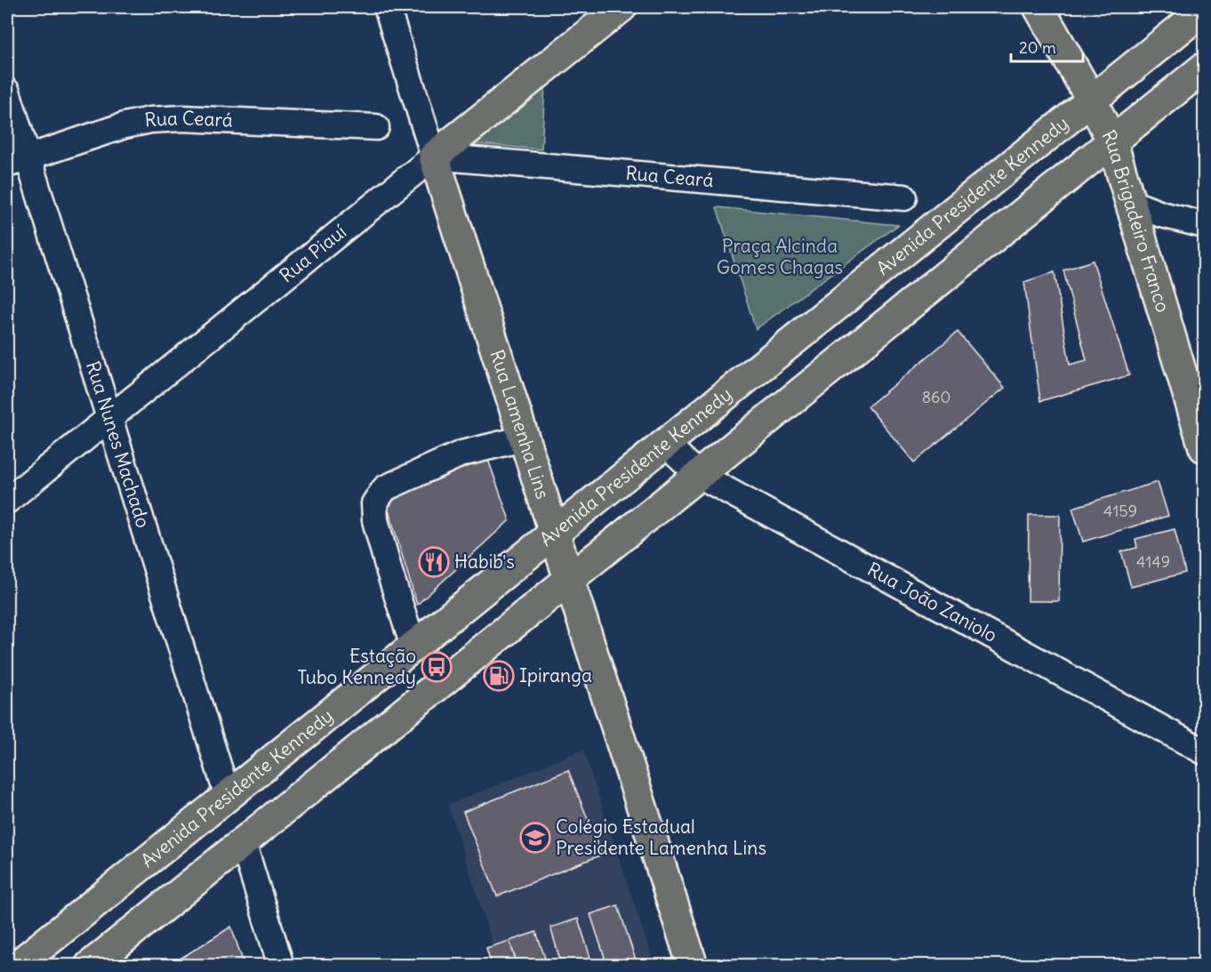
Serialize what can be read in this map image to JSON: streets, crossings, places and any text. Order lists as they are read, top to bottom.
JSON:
{
  "streets": {
    "main road": [
      "Avenida Presidente Kennedy",
      "Rua Brigadeiro Franco",
      "Rua Piauí",
      "Rua Lamenha Lins"
    ],
    "street": ["Rua Ceará", "Rua Nunes Machado", "Rua João Zaniolo"]
  },
  "crossings": [
    ["Rua Ceará", "Rua Piauí"],
    ["Rua Ceará", "Rua Lamenha Lins"],
    ["Rua Ceará", "Rua Nunes Machado"],
    ["Avenida Presidente Kennedy", "Rua Brigadeiro Franco"],
    ["Avenida Presidente Kennedy", "Rua Lamenha Lins"],
    ["Avenida Presidente Kennedy", "Rua Nunes Machado"],
    ["Avenida Presidente Kennedy", "Rua João Zaniolo"],
    ["Rua Piauí", "Rua Lamenha Lins"],
    ["Rua Piauí", "Rua Nunes Machado"]
  ],
  "parks": ["Praça Alcinda Gomes Chagas"],
  "places": {
    "restaurant": ["Habib's"],
    "bus stop": ["Estação Tubo Kennedy"],
    "fuel station": ["Ipiranga"],
    "school or university": ["Colégio Estadual Presidente Lamenha Lins"]
  },
  "house_numbers": ["860", "4159", "4149"],
  "scale_bar": "20 m"
}
